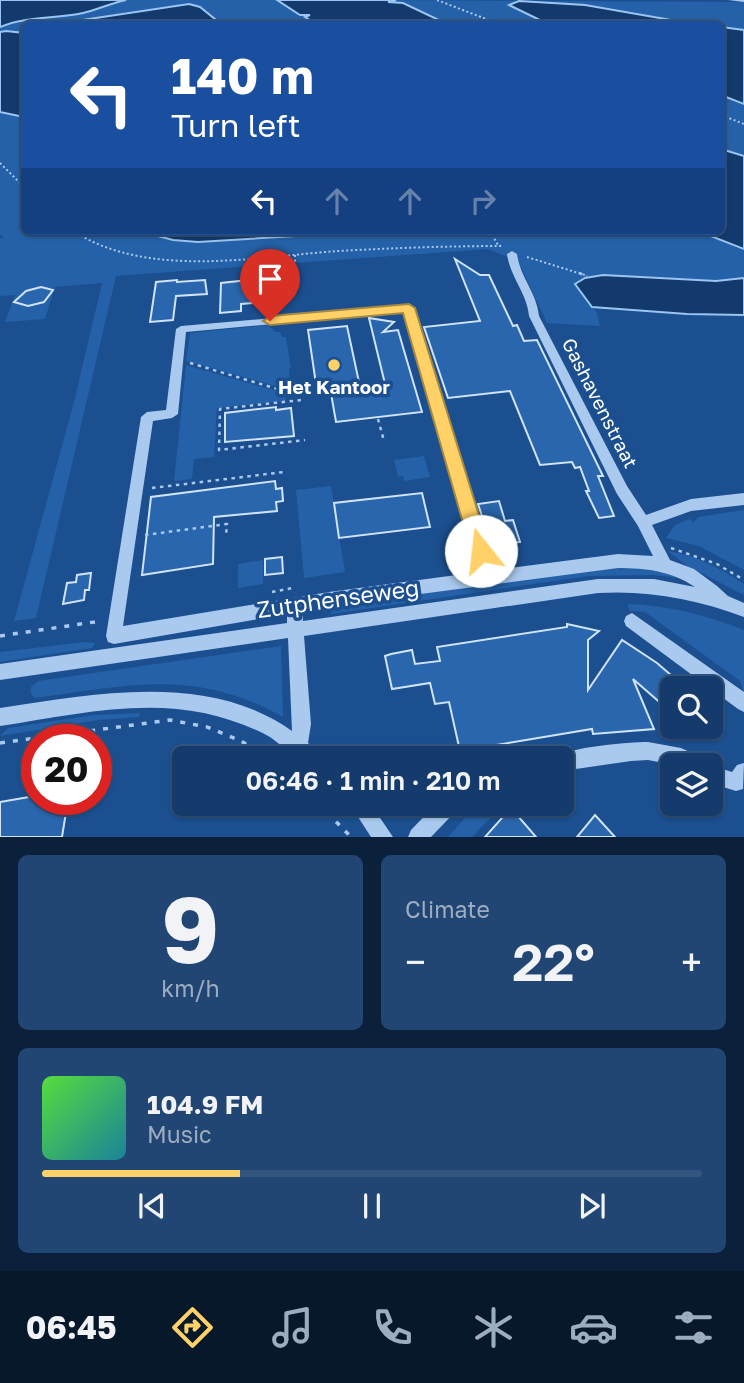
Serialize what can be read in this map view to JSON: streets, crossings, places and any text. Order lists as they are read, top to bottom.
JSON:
{
  "streets": {
    "street": ["Gashavenstraat", "Zutphenseweg"]
  },
  "crossings": [
    ["Gashavenstraat", "Zutphenseweg"]
  ],
  "places": ["Het Kantoor"],
  "page": {
    "turn": ["140 m", "Turn left"],
    "limit": "20",
    "trip": "06:46 · 1 min · 210 m",
    "tile": [
      ["9", "km/h"],
      "Climate"
    ],
    "heat": ["−", "22°", "+"],
    "song": ["104.9 FM", "Music"],
    "tabs": "06:45"
  }
}
